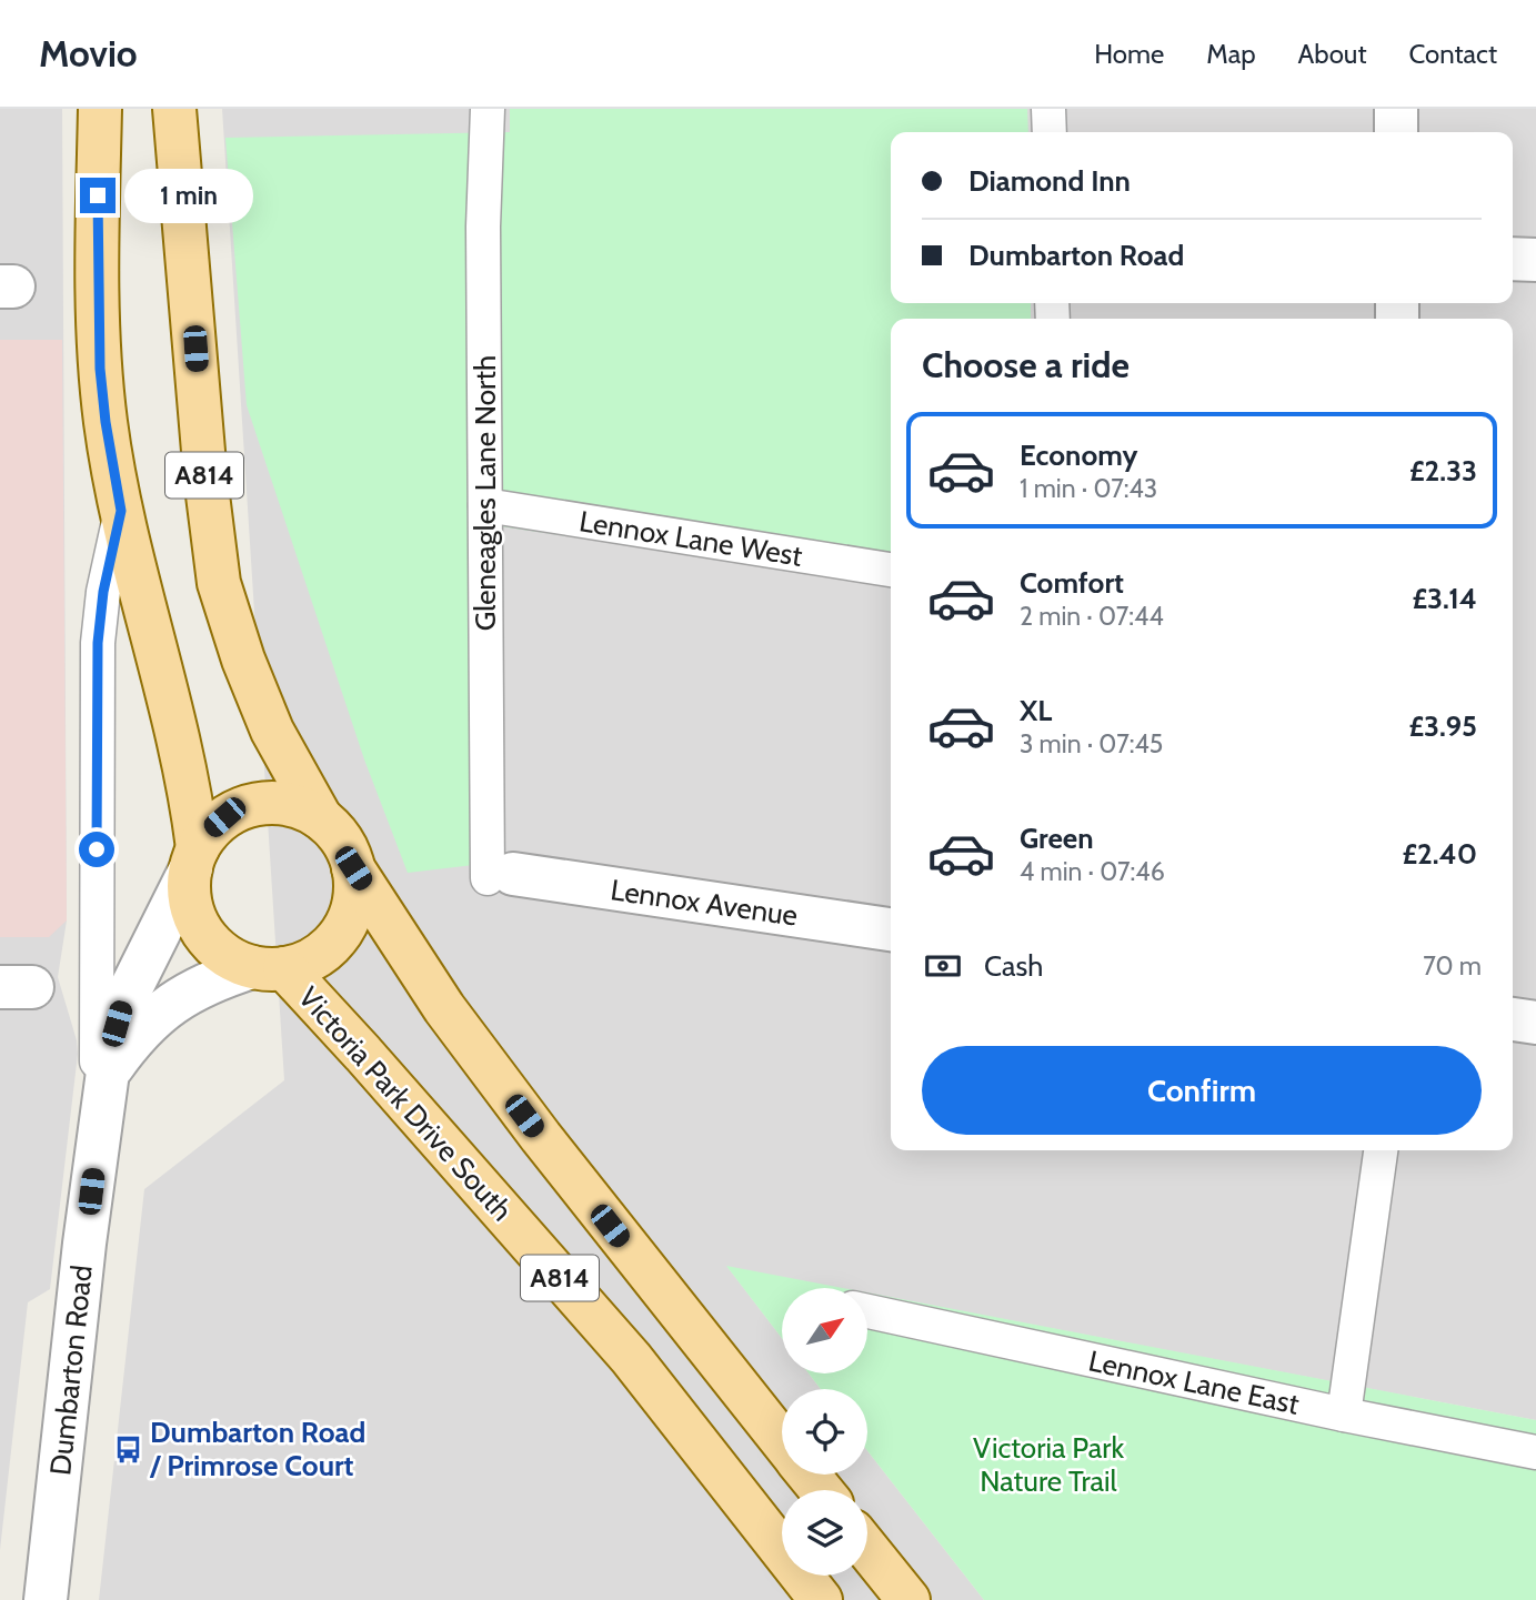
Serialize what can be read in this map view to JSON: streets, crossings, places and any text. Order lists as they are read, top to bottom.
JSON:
{
  "streets": {
    "main road": ["A814", "Victoria Park Drive South", "Dumbarton Road"],
    "street": ["Lennox Avenue"],
    "lane": ["Gleneagles Lane North", "Lennox Lane West", "Lennox Lane East"]
  },
  "crossings": [
    ["A814", "Victoria Park Drive South"],
    ["A814", "Dumbarton Road"],
    ["Gleneagles Lane North", "Lennox Lane West"],
    ["Gleneagles Lane North", "Lennox Avenue"],
    ["Victoria Park Drive South", "Dumbarton Road"]
  ],
  "parks": ["Victoria Park Nature Trail"],
  "places": {
    "bus stop": ["Dumbarton Road / Primrose Court"]
  },
  "north": "top right",
  "page": {
    "header": "Movio",
    "nav": [
      "Home",
      "Map",
      "About",
      "Contact"
    ],
    "banner": ["Diamond Inn", "Dumbarton Road"],
    "bubble": "1 min",
    "heading": "Choose a ride",
    "list": [
      {
        "name": "Economy",
        "note": "1 min · 07:43",
        "value": "£2.33"
      },
      {
        "name": "Comfort",
        "note": "2 min · 07:44",
        "value": "£3.14"
      },
      {
        "name": "XL",
        "note": "3 min · 07:45",
        "value": "£3.95"
      },
      {
        "name": "Green",
        "note": "4 min · 07:46",
        "value": "£2.40"
      }
    ],
    "pay": ["Cash", "70 m"],
    "buttons": "Confirm"
  }
}
